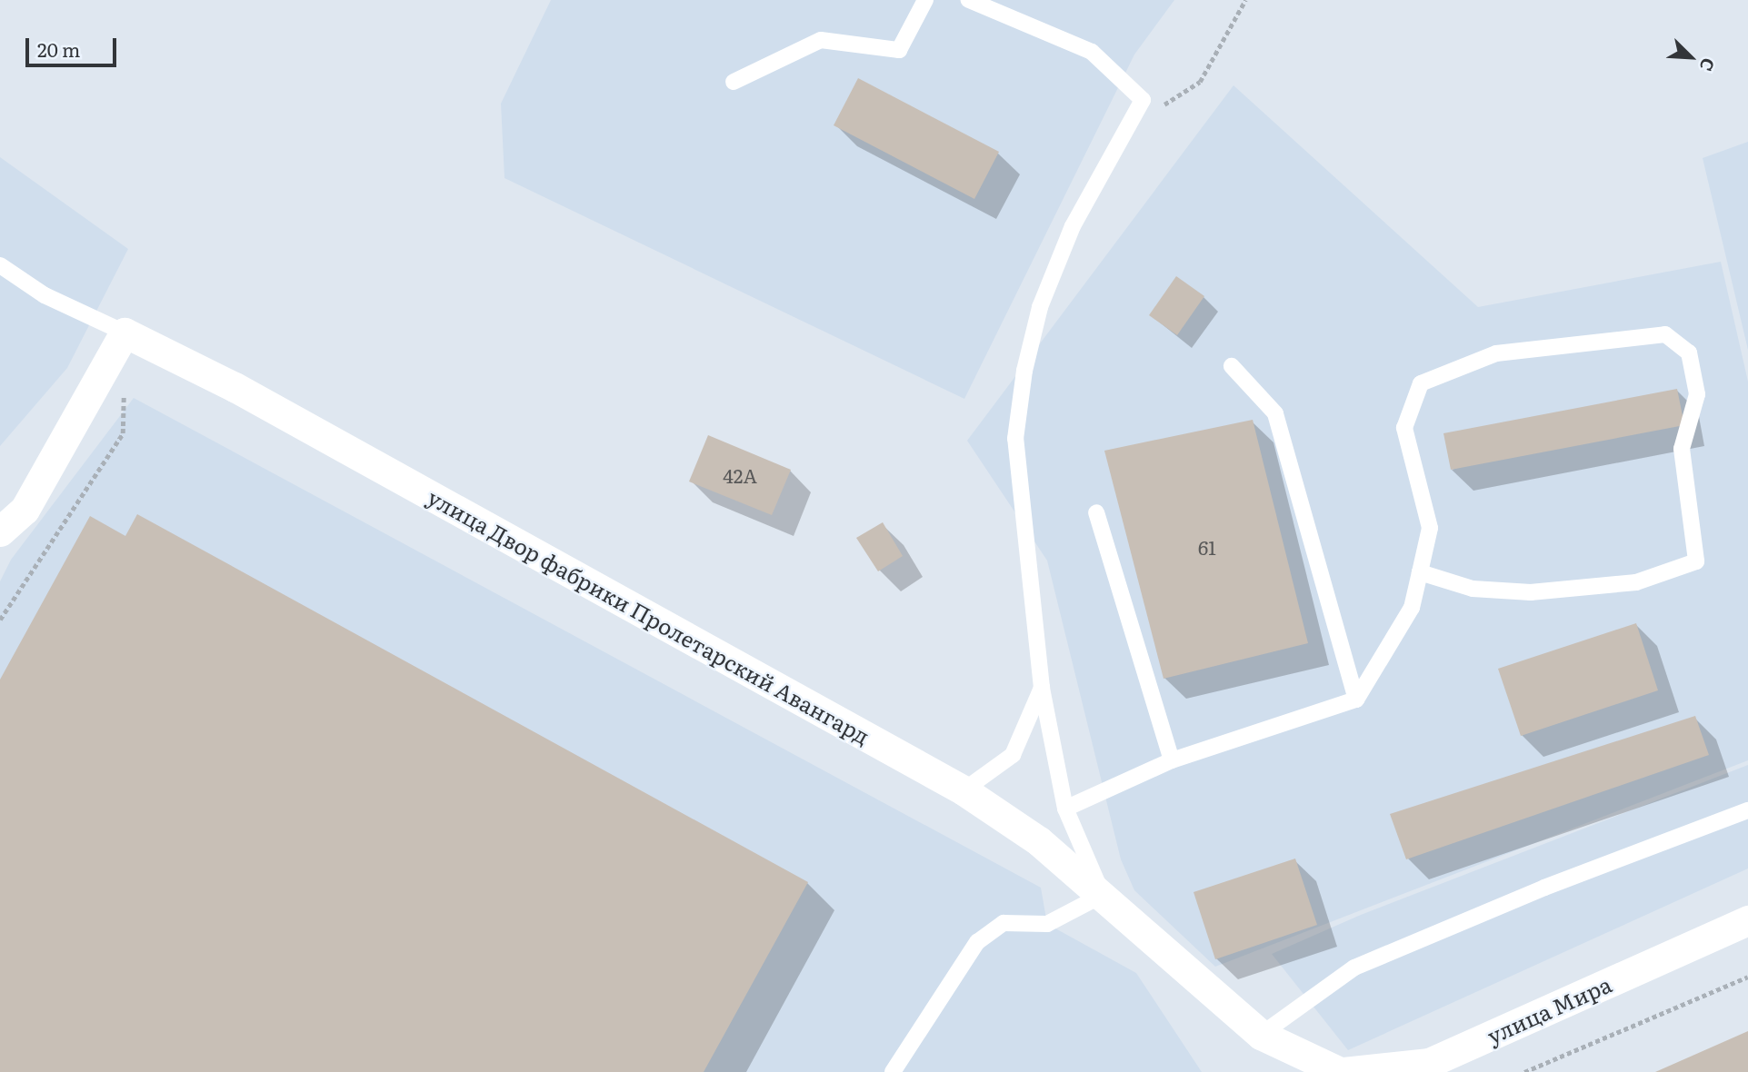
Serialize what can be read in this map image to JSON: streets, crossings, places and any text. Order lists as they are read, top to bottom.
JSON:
{
  "streets": {
    "street": ["улица Двор фабрики Пролетарский Авангард", "улица Мира"]
  },
  "crossings": [
    ["улица Двор фабрики Пролетарский Авангард", "улица Мира"]
  ],
  "house_numbers": ["42А", "61"],
  "scale_bar": "20 m",
  "north": "bottom right"
}
